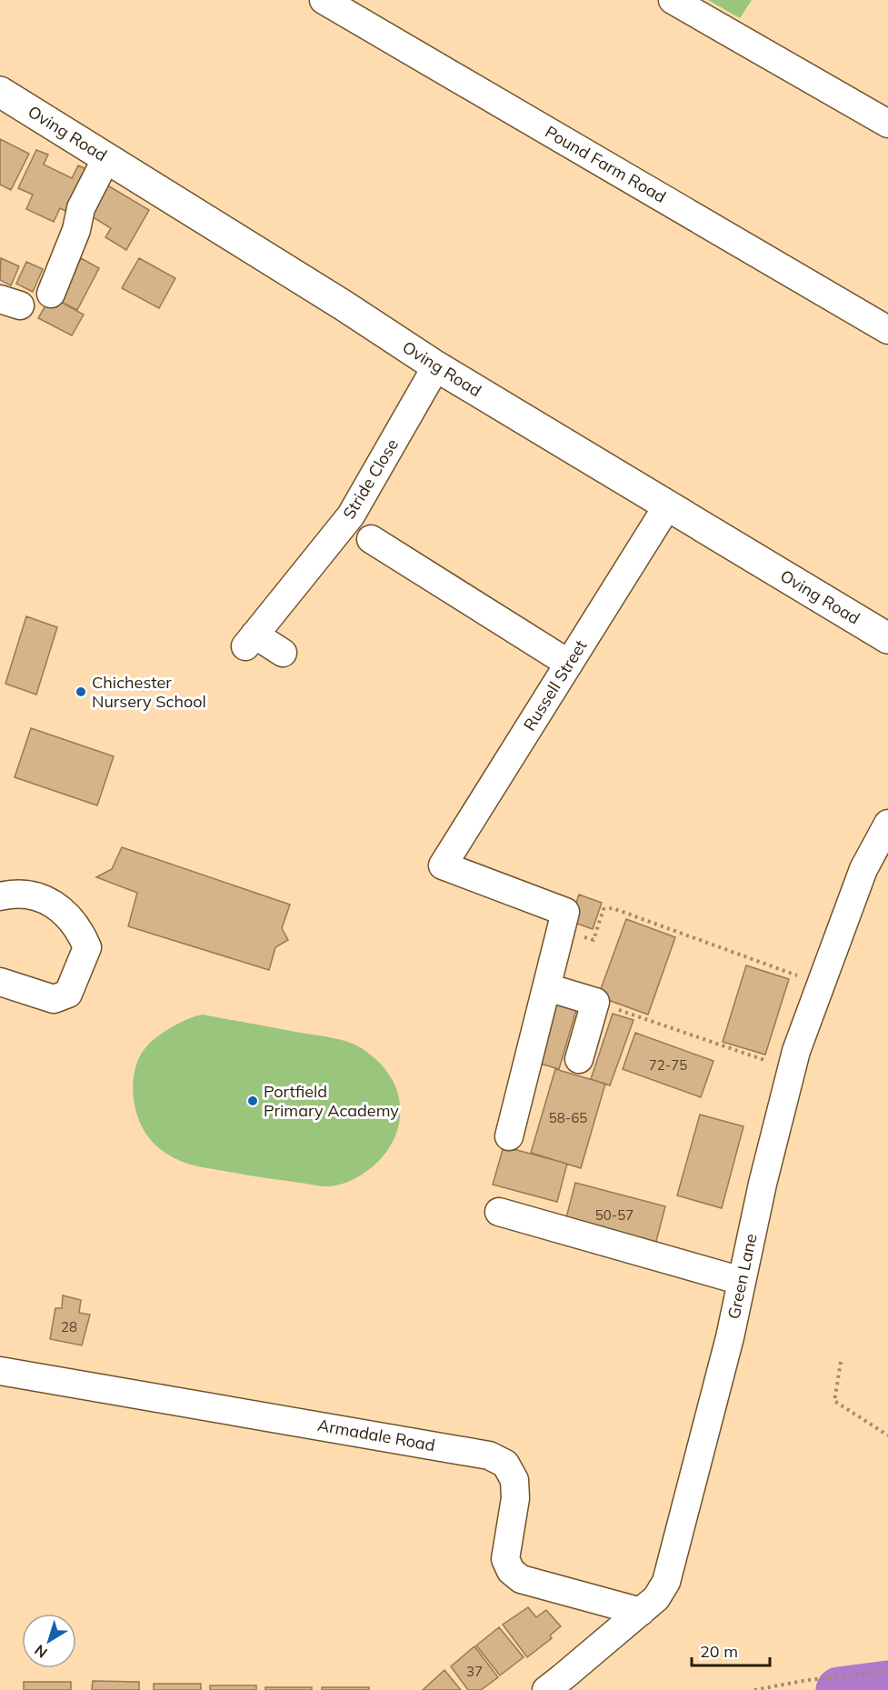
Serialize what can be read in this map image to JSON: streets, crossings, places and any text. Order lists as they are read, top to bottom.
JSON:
{
  "streets": {
    "main road": ["Oving Road"],
    "street": [
      "Pound Farm Road",
      "Stride Close",
      "Russell Street",
      "Green Lane",
      "Armadale Road"
    ]
  },
  "crossings": [
    ["Oving Road", "Stride Close"],
    ["Oving Road", "Russell Street"],
    ["Green Lane", "Armadale Road"]
  ],
  "places": ["Chichester Nursery School", "Portfield Primary Academy"],
  "house_numbers": [
    "72-75",
    "58-65",
    "50-57",
    "28",
    "37"
  ],
  "scale_bar": "20 m",
  "north": "bottom left"
}
